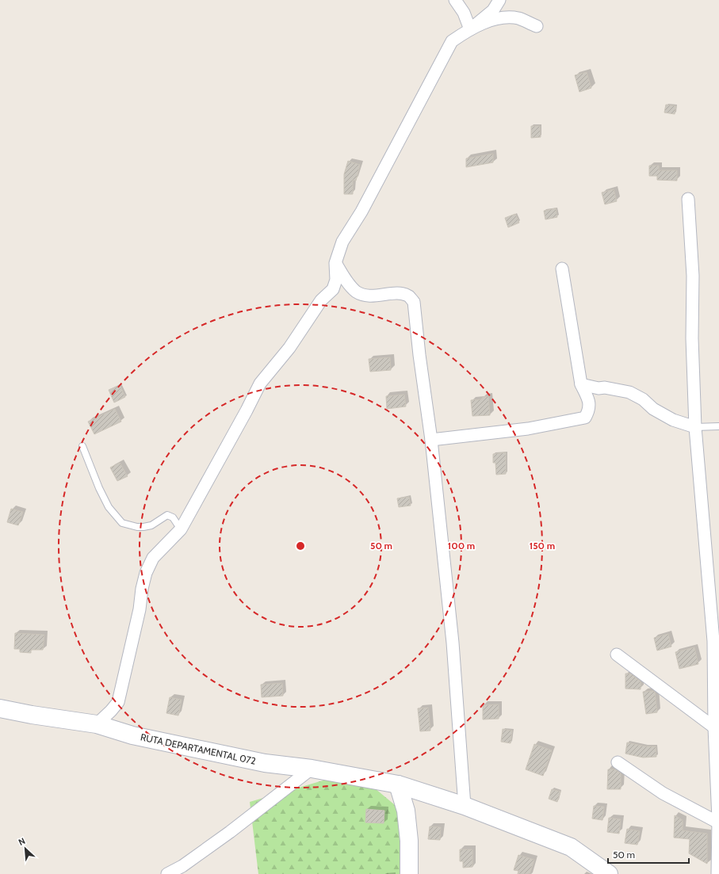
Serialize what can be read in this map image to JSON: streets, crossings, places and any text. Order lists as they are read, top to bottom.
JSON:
{
  "streets": {
    "main road": ["RUTA DEPARTAMENTAL 072"]
  },
  "scale_bar": "50 m",
  "north": "top left",
  "rings": ["50 m", "100 m", "150 m"]
}
